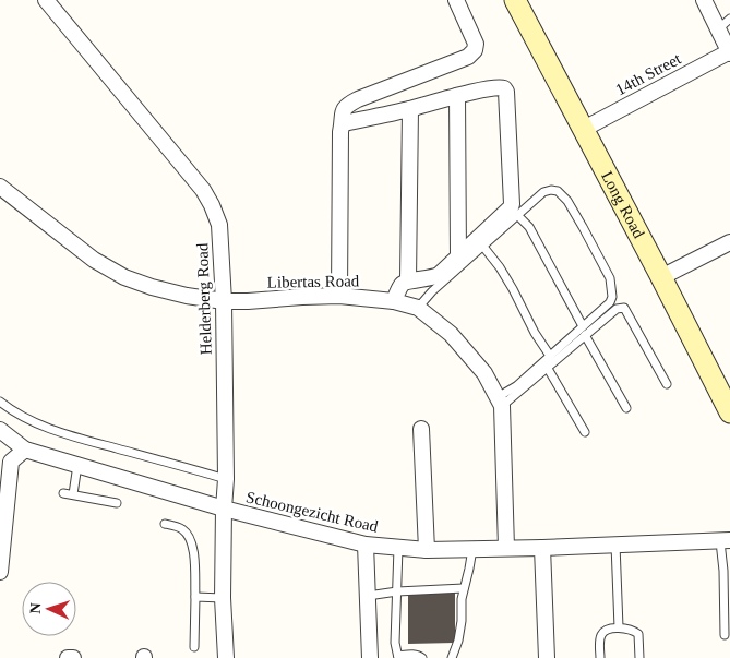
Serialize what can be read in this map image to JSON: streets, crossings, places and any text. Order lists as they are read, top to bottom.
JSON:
{
  "streets": {
    "main road": ["Long Road"],
    "street": [
      "14th Street",
      "Libertas Road",
      "Helderberg Road",
      "Schoongezicht Road"
    ]
  },
  "crossings": [
    ["14th Street", "Long Road"],
    ["Libertas Road", "Helderberg Road"],
    ["Libertas Road", "Schoongezicht Road"],
    ["Helderberg Road", "Schoongezicht Road"]
  ],
  "north": "left"
}
